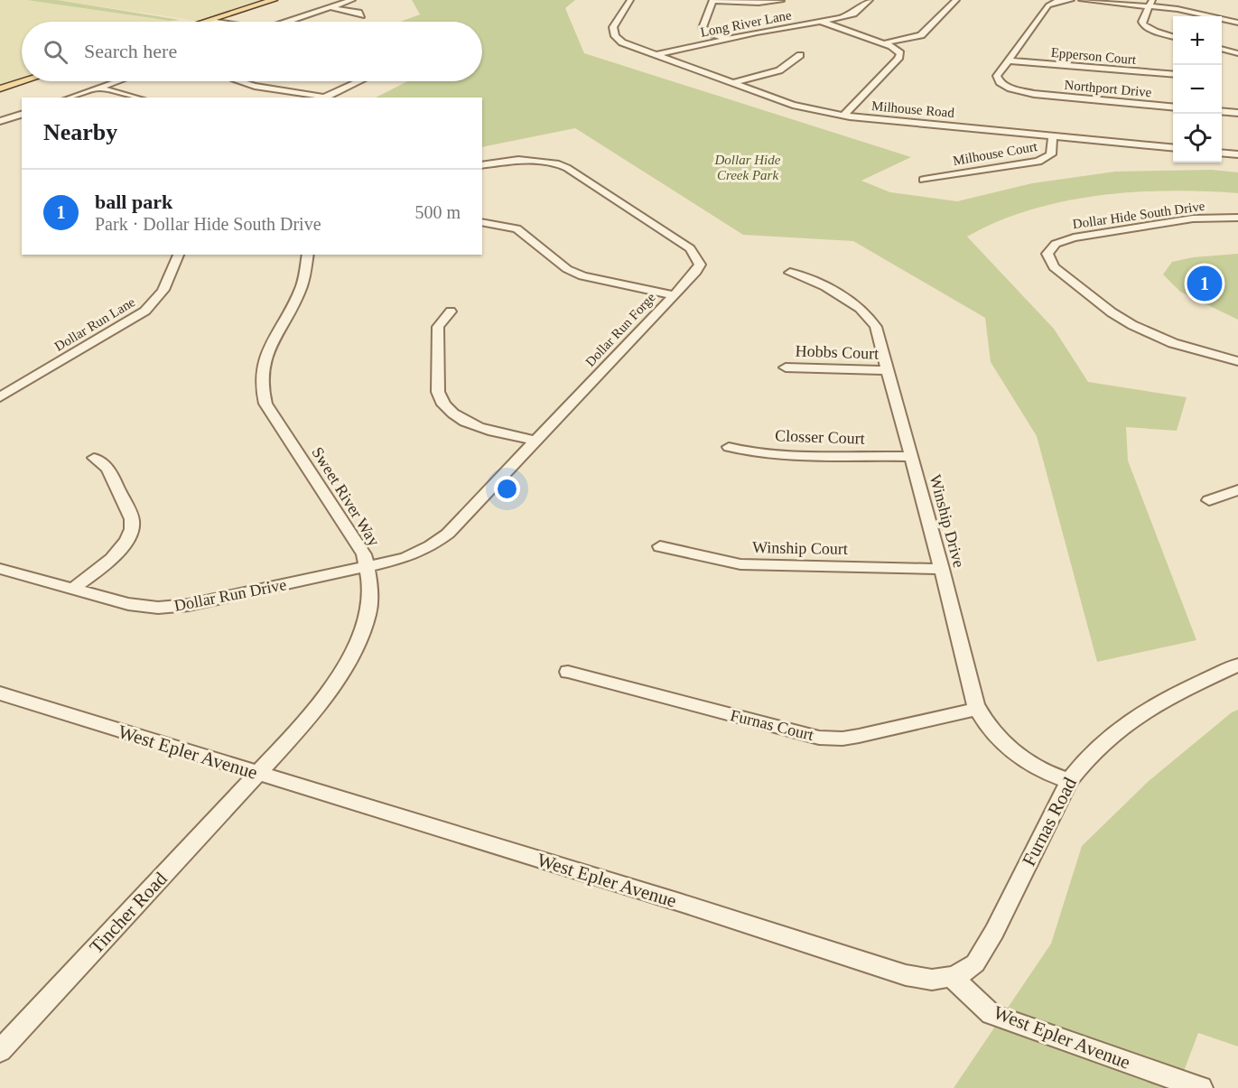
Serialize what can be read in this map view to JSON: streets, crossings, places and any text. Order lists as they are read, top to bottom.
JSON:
{
  "streets": {
    "street": [
      "Long River Lane",
      "Epperson Court",
      "Northport Drive",
      "Milhouse Road",
      "Milhouse Court",
      "Dollar Hide South Drive",
      "Dollar Run Lane",
      "Dollar Run Forge",
      "Hobbs Court",
      "Closser Court",
      "Sweet River Way",
      "Winship Drive",
      "Winship Court",
      "Dollar Run Drive",
      "Furnas Court",
      "West Epler Avenue",
      "Furnas Road",
      "Tincher Road"
    ]
  },
  "crossings": [
    ["Long River Lane", "Milhouse Road"],
    ["Epperson Court", "Northport Drive"],
    ["Milhouse Road", "Milhouse Court"],
    ["Dollar Run Forge", "Sweet River Way"],
    ["Dollar Run Forge", "Dollar Run Drive"],
    ["Hobbs Court", "Winship Drive"],
    ["Closser Court", "Winship Drive"],
    ["Sweet River Way", "Dollar Run Drive"],
    ["Sweet River Way", "West Epler Avenue"],
    ["Sweet River Way", "Tincher Road"],
    ["Winship Drive", "Winship Court"],
    ["Winship Drive", "Furnas Court"],
    ["Winship Drive", "Furnas Road"],
    ["West Epler Avenue", "Furnas Road"],
    ["West Epler Avenue", "Tincher Road"]
  ],
  "parks": ["Dollar Hide Creek Park"],
  "page": {
    "map_buttons": ["+", "−"],
    "search": "Search here",
    "heading": "Nearby",
    "list": [
      {
        "mark": "1",
        "name": "ball park",
        "note": "Park · Dollar Hide South Drive",
        "value": "500 m"
      }
    ],
    "pins": "1"
  }
}
